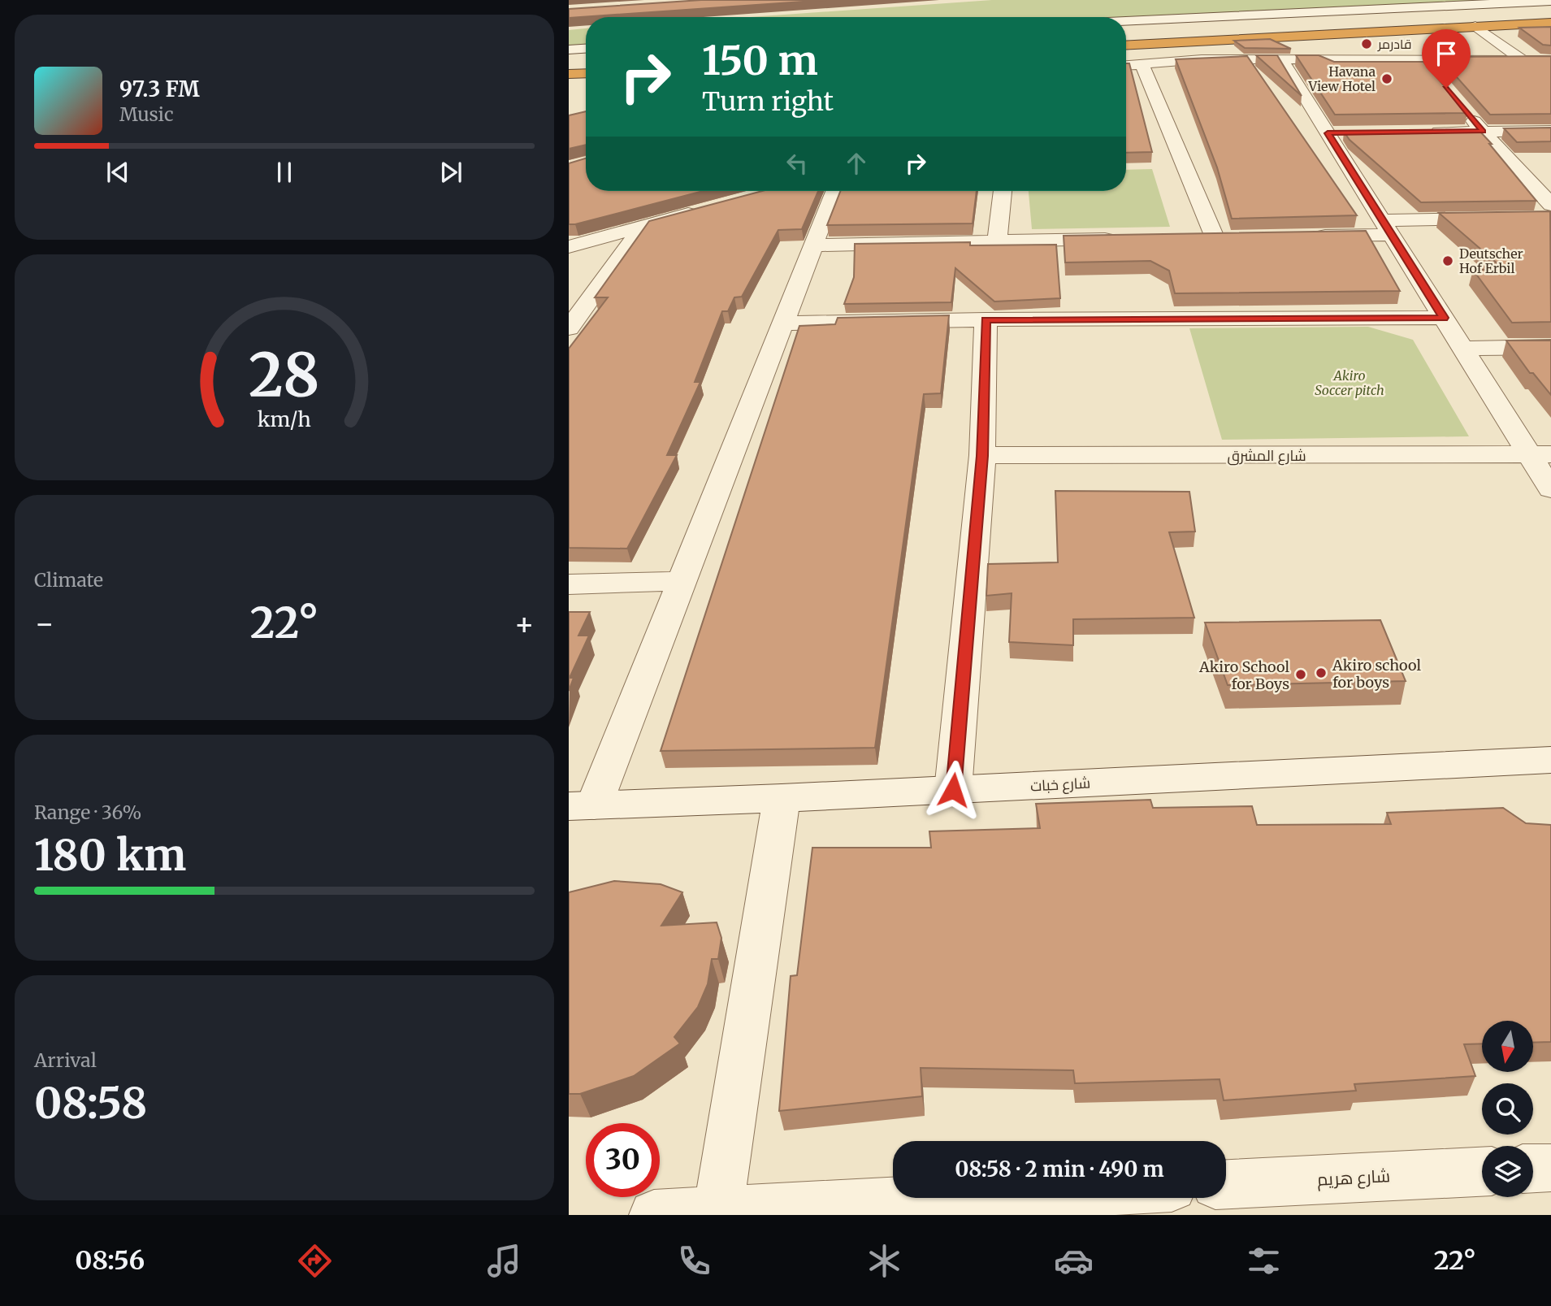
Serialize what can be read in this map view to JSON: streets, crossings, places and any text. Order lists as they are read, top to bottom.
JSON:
{
  "streets": {
    "street": ["شارع المشرق", "شارع خبات", "شارع هريم"]
  },
  "parks": ["Akiro Soccer pitch"],
  "places": [
    "قادرمر",
    "Havana View Hotel",
    "Deutscher Hof Erbil",
    "Akiro school for boys",
    "Akiro School for Boys"
  ],
  "north": "bottom",
  "page": {
    "turn": ["150 m", "Turn right"],
    "song": ["97.3 FM", "Music"],
    "tile": [
      "Climate",
      ["Range · 36%", "180 km"],
      ["Arrival", "08:58"]
    ],
    "heat": ["−", "22°", "+"],
    "limit": "30",
    "trip": "08:58 · 2 min · 490 m",
    "tabs": ["08:56", "22°"],
    "gauge": ["28", "km/h"]
  }
}
